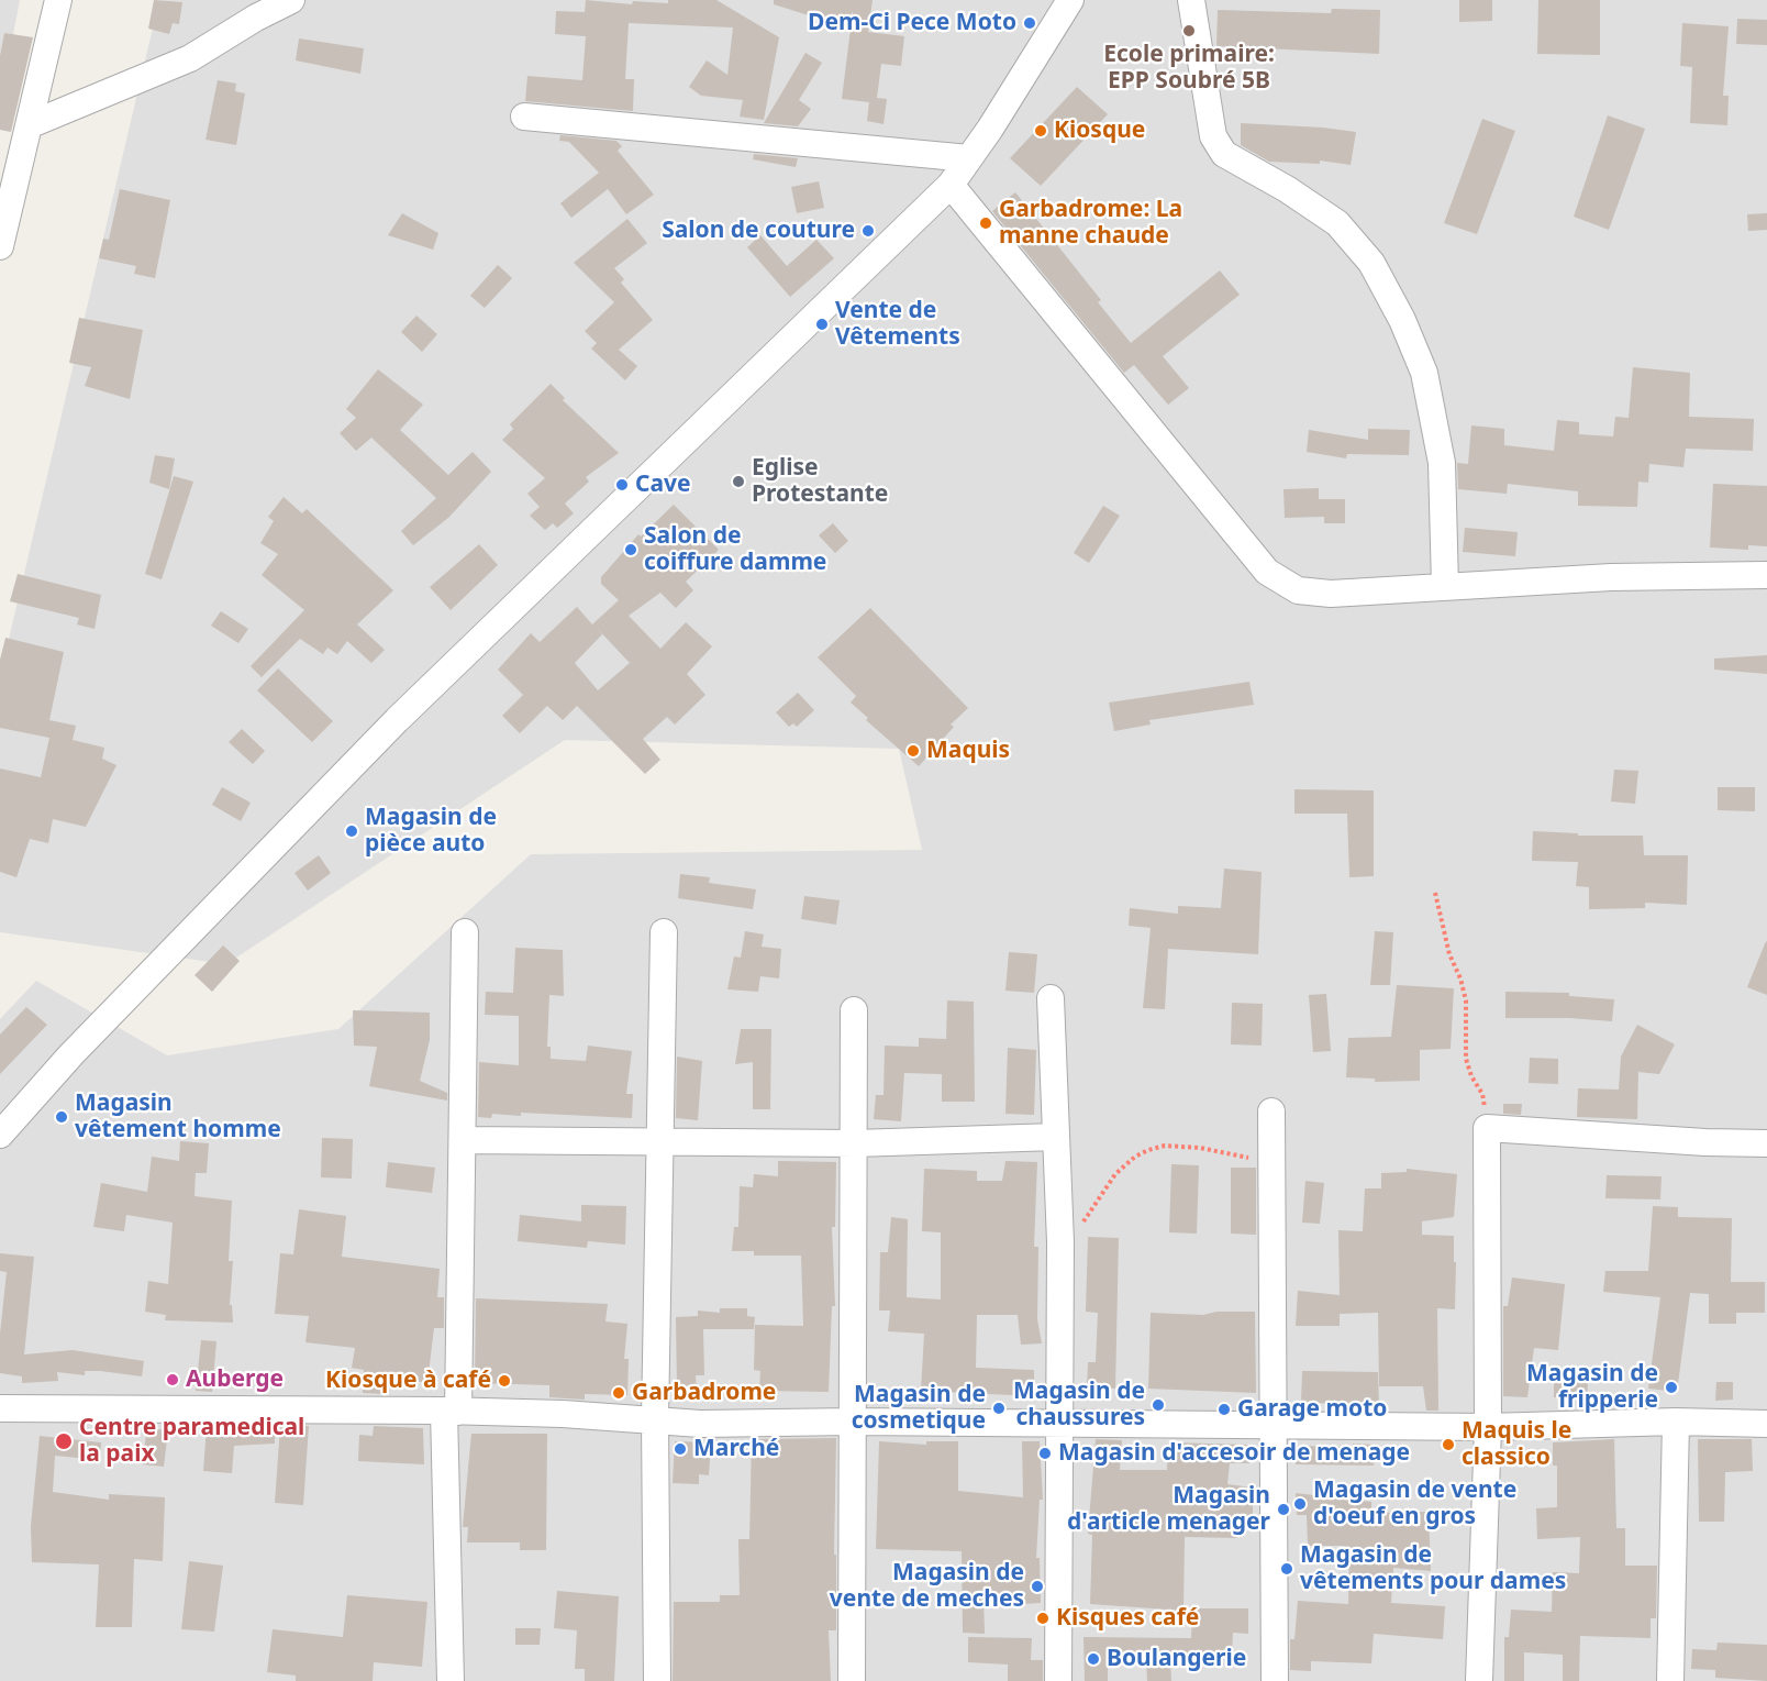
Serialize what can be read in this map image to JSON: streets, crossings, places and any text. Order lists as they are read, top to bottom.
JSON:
{
  "places": [
    "Dem-Ci Pece Moto",
    "Ecole primaire: EPP Soubré 5B",
    "Kiosque",
    "Garbadrome: La manne chaude",
    "Salon de couture",
    "Vente de Vêtements",
    "Eglise Protestante",
    "Cave",
    "Salon de coiffure damme",
    "Maquis",
    "Magasin de pièce auto",
    "Magasin vêtement homme",
    "Auberge",
    "Kiosque à café",
    "Magasin de fripperie",
    "Garbadrome",
    "Magasin de chaussures",
    "Magasin de cosmetique",
    "Garage moto",
    "Centre paramedical la paix",
    "Maquis le classico",
    "Marché",
    "Magasin d'accesoir de menage",
    "Magasin de vente d'oeuf en gros",
    "Magasin d'article menager",
    "Magasin de vêtements pour dames",
    "Magasin de vente de meches",
    "Kisques café",
    "Boulangerie"
  ]
}
